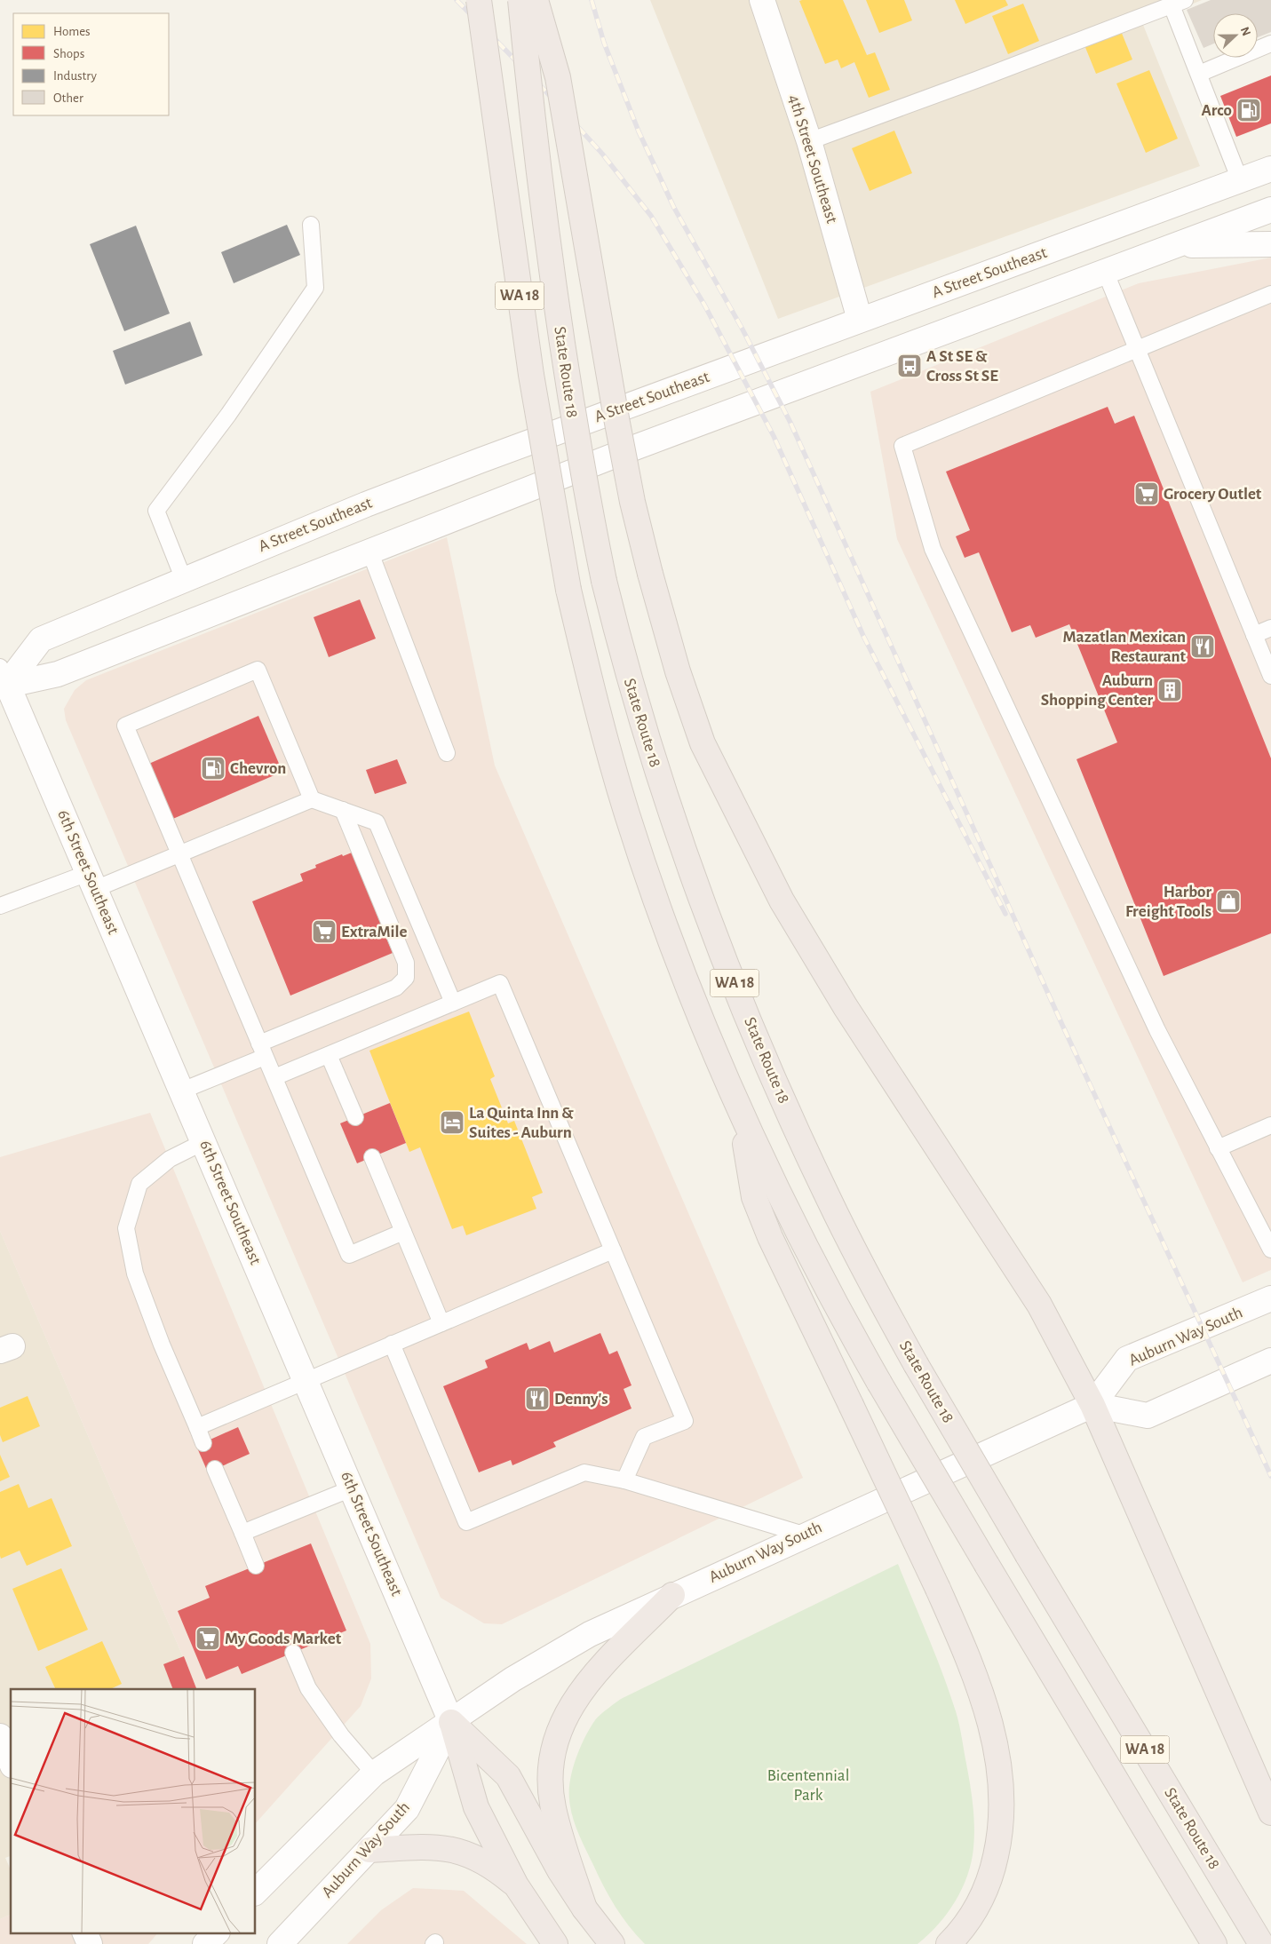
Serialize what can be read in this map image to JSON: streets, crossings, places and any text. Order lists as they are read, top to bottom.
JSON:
{
  "streets": {
    "highway": ["WA 18", "State Route 18"],
    "main road": [
      "4th Street Southeast",
      "A Street Southeast",
      "6th Street Southeast",
      "Auburn Way South"
    ]
  },
  "crossings": [
    ["4th Street Southeast", "A Street Southeast"],
    ["A Street Southeast", "6th Street Southeast"],
    ["6th Street Southeast", "Auburn Way South"]
  ],
  "parks": ["Bicentennial Park"],
  "places": {
    "fuel station": ["Arco", "Chevron"],
    "bus stop": ["A St SE & Cross St SE"],
    "supermarket": ["Grocery Outlet", "ExtraMile", "My Goods Market"],
    "restaurant": ["Mazatlan Mexican Restaurant", "Denny's"],
    "building": ["Auburn Shopping Center"],
    "shop": ["Harbor Freight Tools"],
    "hotel": ["La Quinta Inn & Suites - Auburn"]
  },
  "legend": [
    "Homes",
    "Shops",
    "Industry",
    "Other"
  ],
  "north": "right"
}
